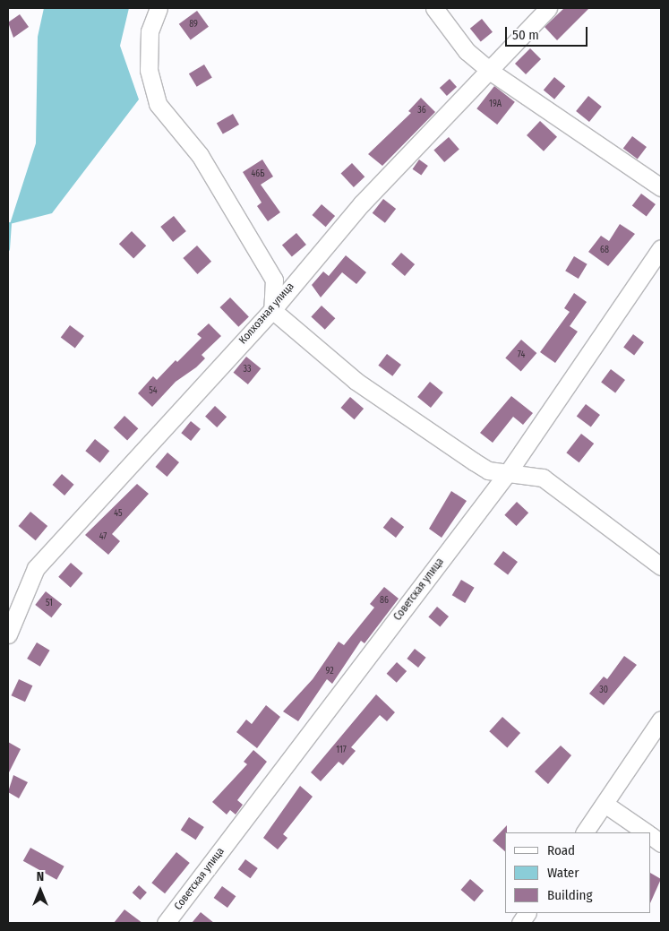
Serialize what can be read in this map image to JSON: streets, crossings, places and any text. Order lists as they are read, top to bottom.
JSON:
{
  "streets": {
    "street": ["Колхозная улица", "Советская улица"]
  },
  "house_numbers": [
    "89",
    "19А",
    "36",
    "46Б",
    "68",
    "74",
    "33",
    "54",
    "45",
    "47",
    "86",
    "51",
    "92",
    "30",
    "117"
  ],
  "legend": ["Road", "Water", "Building"],
  "scale_bar": "50 m",
  "north": "top"
}
